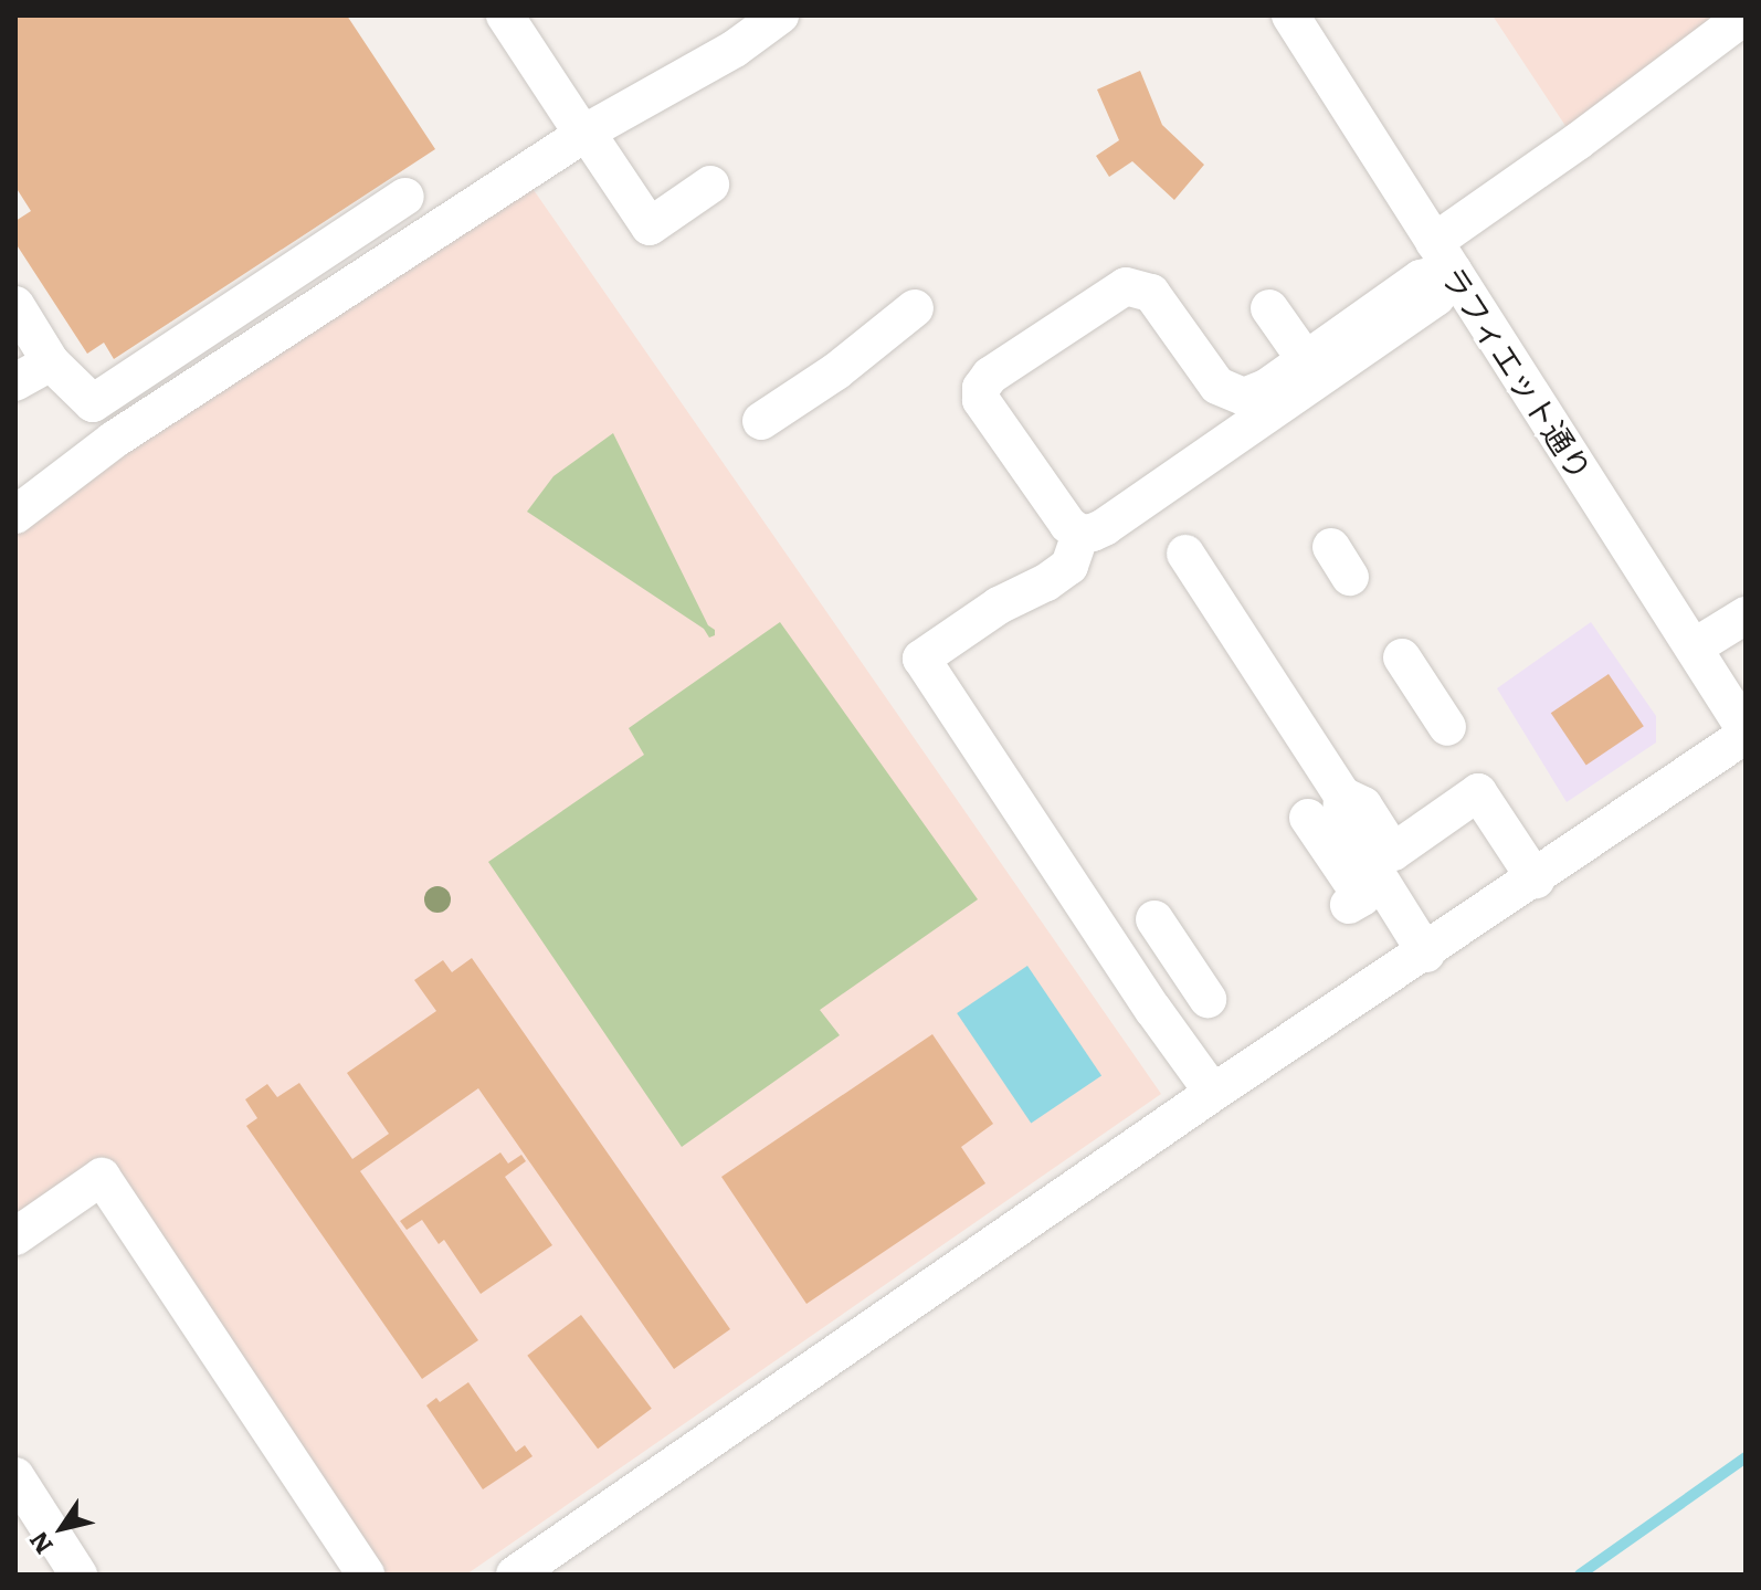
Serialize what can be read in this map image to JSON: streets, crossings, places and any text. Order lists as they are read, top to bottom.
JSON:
{
  "streets": {
    "street": ["ラフィエット通り"]
  },
  "north": "bottom left"
}
